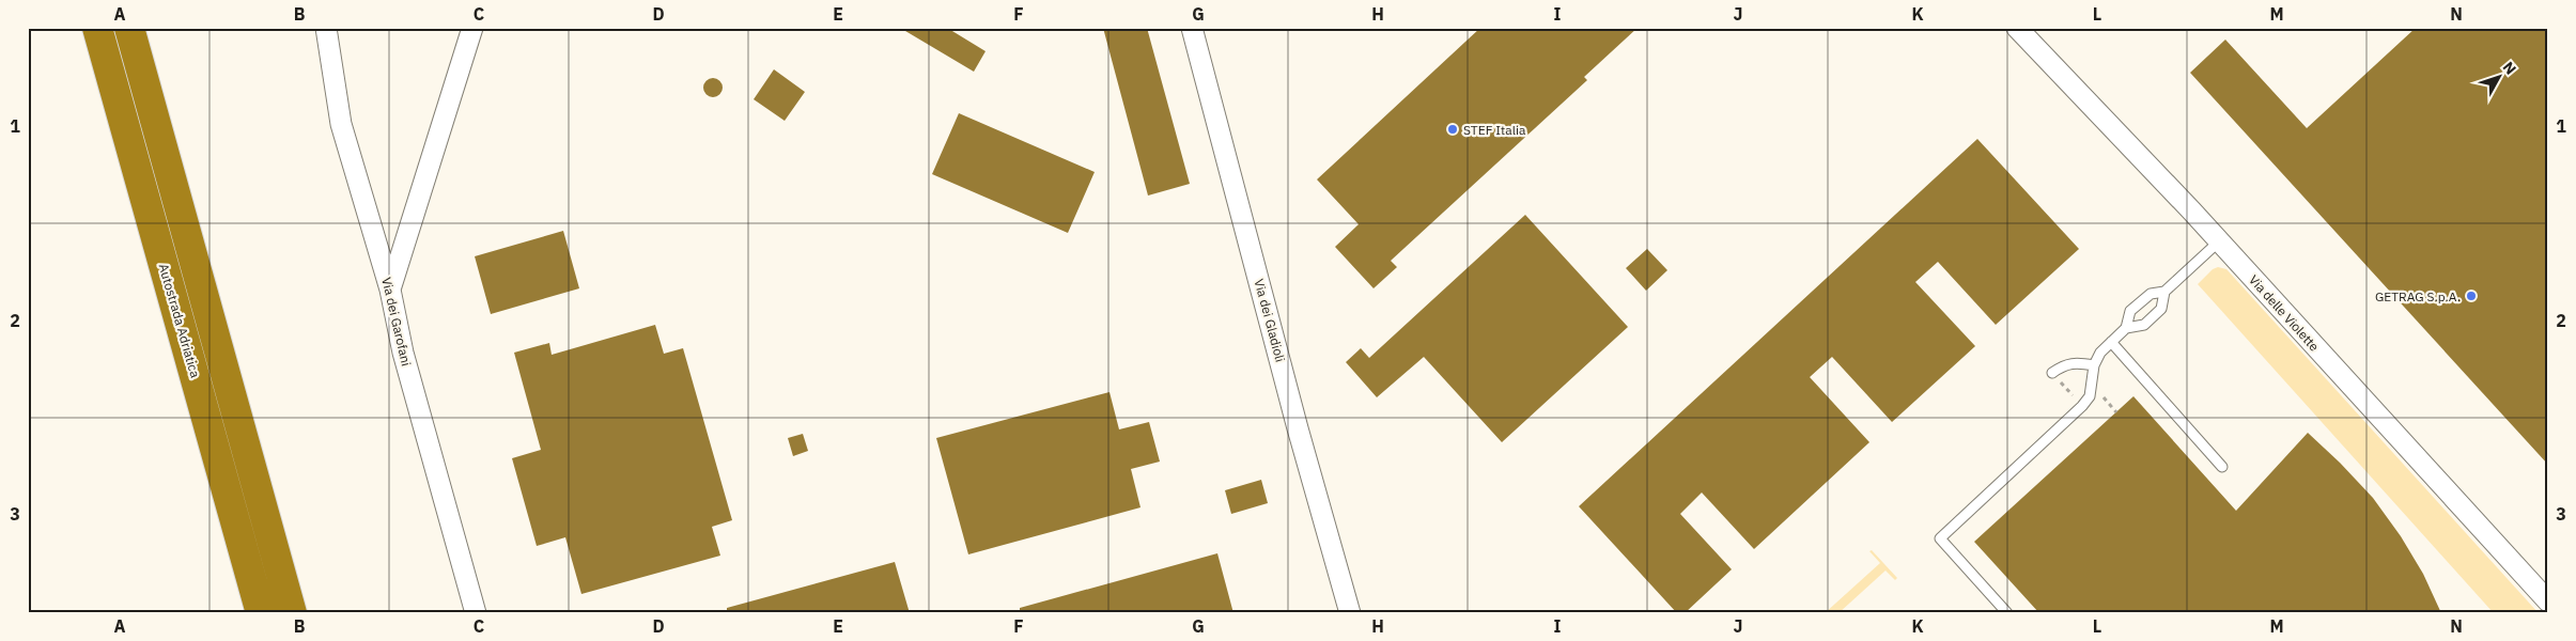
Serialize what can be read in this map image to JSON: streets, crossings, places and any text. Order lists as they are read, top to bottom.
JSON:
{
  "streets": {
    "highway": ["Autostrada Adriatica"],
    "street": ["Via delle Violette", "Via dei Gladioli", "Via dei Garofani"]
  },
  "places": ["STEF Italia", "GETRAG S.p.A."],
  "north": "top right",
  "grid": {
    "columns": [
      "A",
      "B",
      "C",
      "D",
      "E",
      "F",
      "G",
      "H",
      "I",
      "J",
      "K",
      "L",
      "M",
      "N"
    ],
    "rows": ["1", "2", "3"]
  }
}
